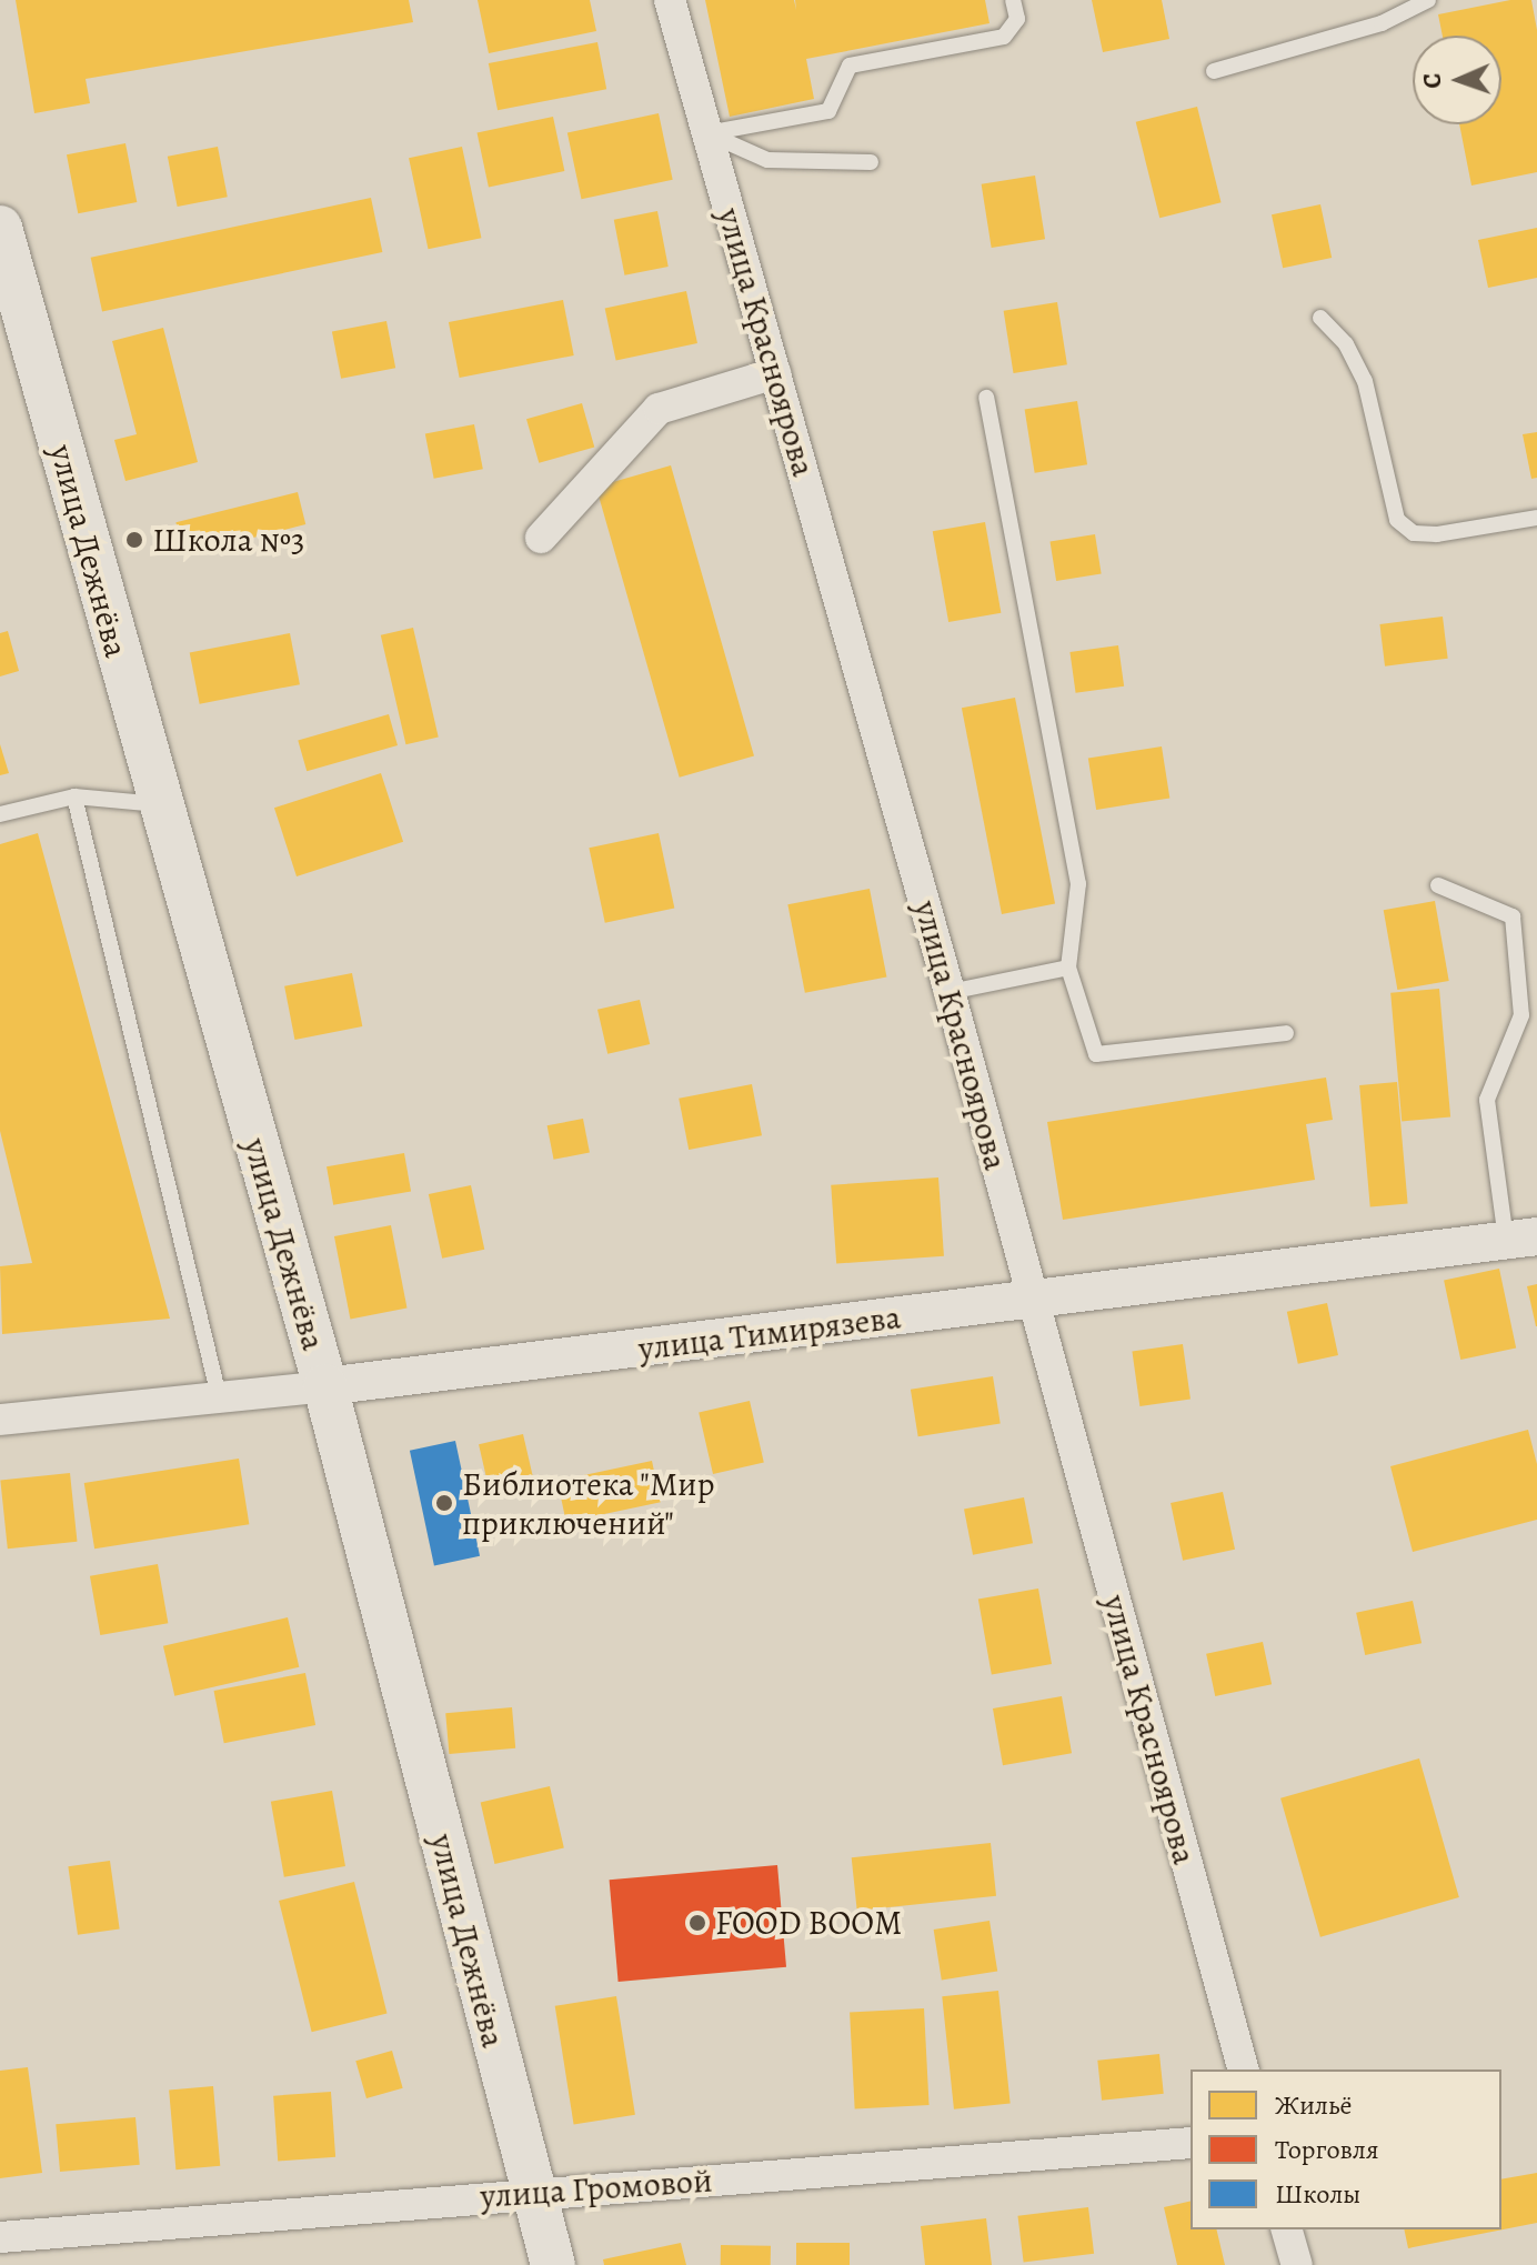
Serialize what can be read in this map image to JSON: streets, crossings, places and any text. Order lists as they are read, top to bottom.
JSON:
{
  "streets": {
    "main road": ["улица Дежнёва"],
    "street": ["улица Красноярова", "улица Тимирязева", "улица Громовой"]
  },
  "crossings": [
    ["улица Красноярова", "улица Тимирязева"],
    ["улица Дежнёва", "улица Тимирязева"],
    ["улица Дежнёва", "улица Громовой"]
  ],
  "places": ["Школа №3", "Библиотека \"Мир приключений\"", "FOOD BOOM"],
  "legend": ["Жильё", "Торговля", "Школы"],
  "north": "left"
}
